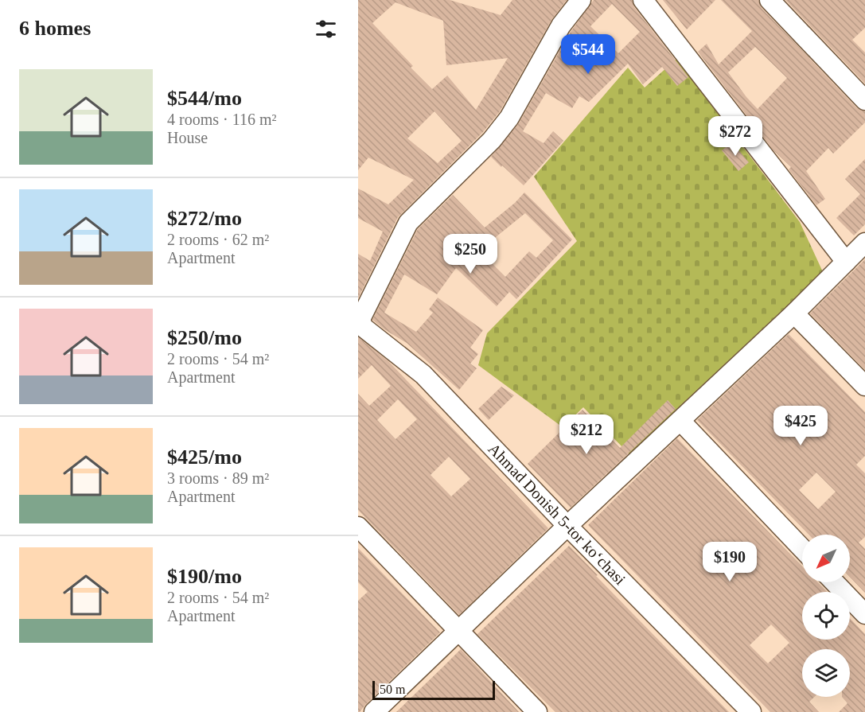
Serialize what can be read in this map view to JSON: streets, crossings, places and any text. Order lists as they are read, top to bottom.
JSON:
{
  "streets": {
    "street": ["Ahmad Donish 5-tor koʻchasi"]
  },
  "scale_bar": "50 m",
  "north": "bottom left",
  "page": {
    "heading": "6 homes",
    "price": [
      "$544",
      "$272",
      "$250",
      "$425",
      "$212",
      "$190"
    ],
    "list": [
      {
        "name": "$544/mo",
        "note": "4 rooms · 116 m² · House"
      },
      {
        "name": "$272/mo",
        "note": "2 rooms · 62 m² · Apartment"
      },
      {
        "name": "$250/mo",
        "note": "2 rooms · 54 m² · Apartment"
      },
      {
        "name": "$425/mo",
        "note": "3 rooms · 89 m² · Apartment"
      },
      {
        "name": "$190/mo",
        "note": "2 rooms · 54 m² · Apartment"
      }
    ],
    "scale": "50 m"
  }
}
